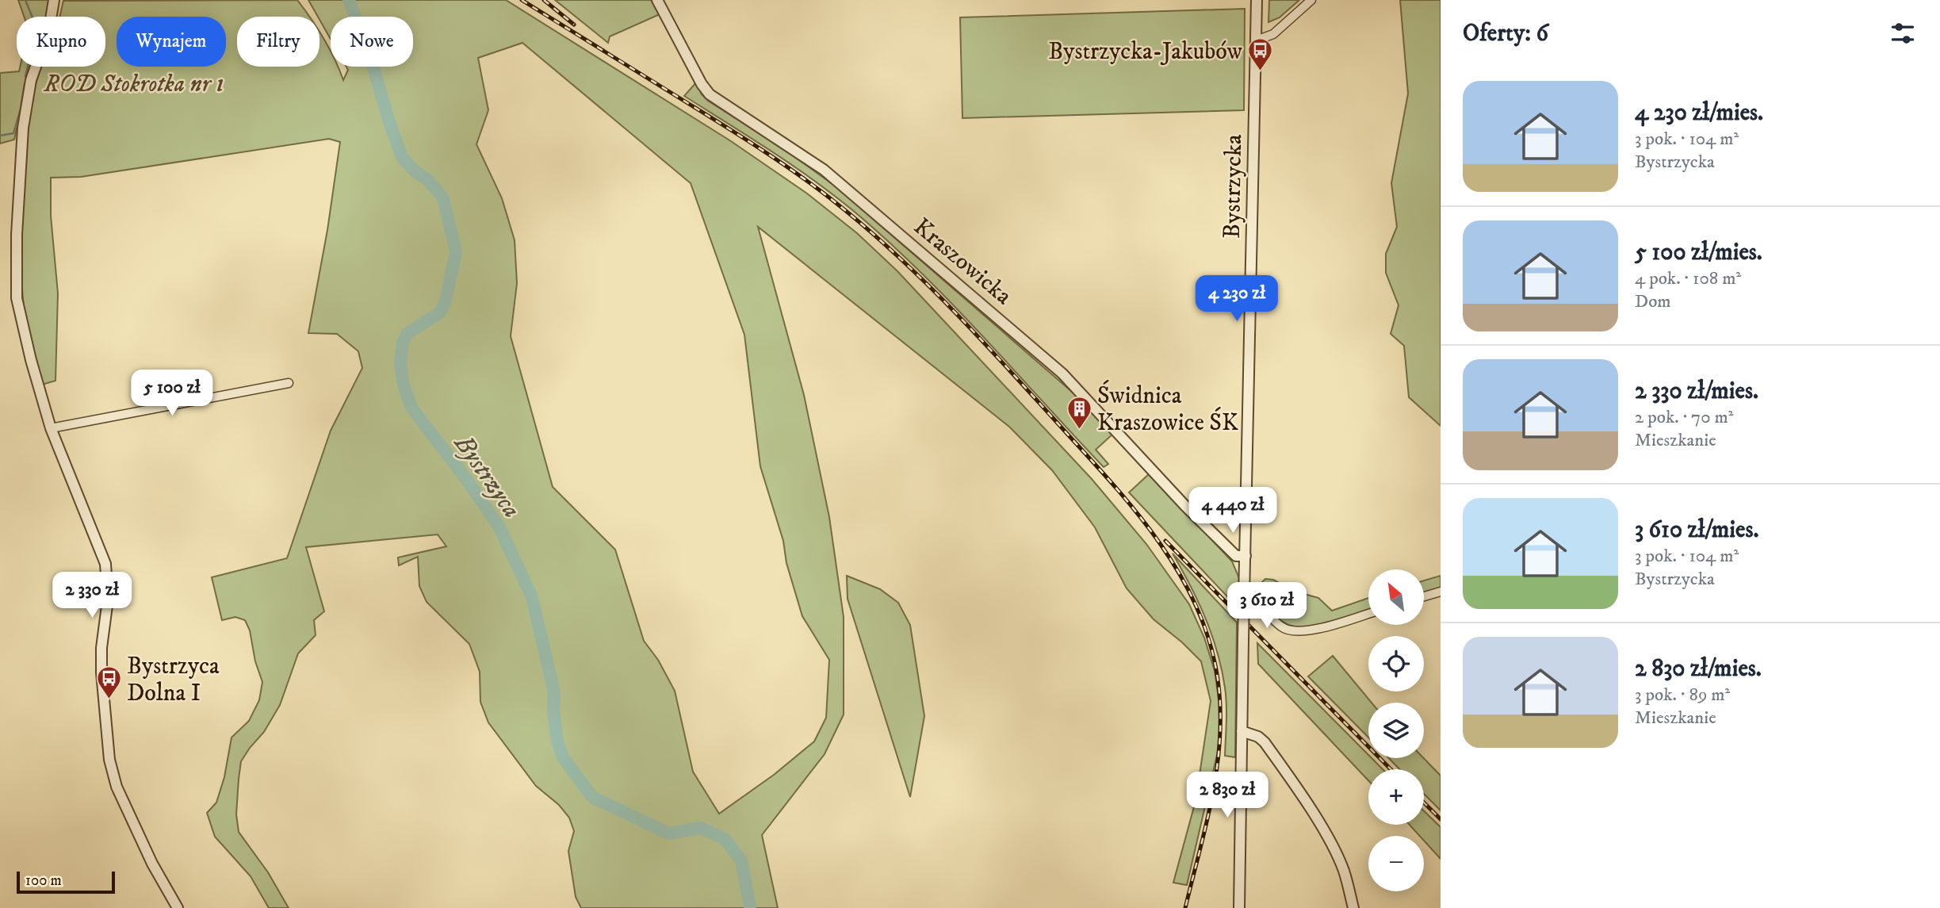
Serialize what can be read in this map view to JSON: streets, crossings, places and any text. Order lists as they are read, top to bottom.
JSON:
{
  "streets": {
    "street": ["Bystrzycka", "Kraszowicka"]
  },
  "crossings": [
    ["Bystrzycka", "Kraszowicka"]
  ],
  "water": ["Bystrzyca"],
  "parks": ["ROD Stokrotka nr 1"],
  "places": {
    "bus stop": ["Bystrzycka-Jakubów", "Bystrzyca Dolna I"],
    "building": ["Świdnica Kraszowice ŚK"]
  },
  "scale_bar": "100 m",
  "north": "top left",
  "page": {
    "heading": "Oferty: 6",
    "chip": [
      "Kupno",
      "Wynajem",
      "Filtry",
      "Nowe"
    ],
    "list": [
      {
        "name": "4 230 zł/mies.",
        "note": "3 pok. · 104 m² · Bystrzycka"
      },
      {
        "name": "5 100 zł/mies.",
        "note": "4 pok. · 108 m² · Dom"
      },
      {
        "name": "2 330 zł/mies.",
        "note": "2 pok. · 70 m² · Mieszkanie"
      },
      {
        "name": "3 610 zł/mies.",
        "note": "3 pok. · 104 m² · Bystrzycka"
      },
      {
        "name": "2 830 zł/mies.",
        "note": "3 pok. · 89 m² · Mieszkanie"
      }
    ],
    "price": [
      "4 230 zł",
      "5 100 zł",
      "4 440 zł",
      "2 330 zł",
      "3 610 zł",
      "2 830 zł"
    ],
    "map_buttons": ["+", "−"],
    "scale": "100 m"
  }
}
